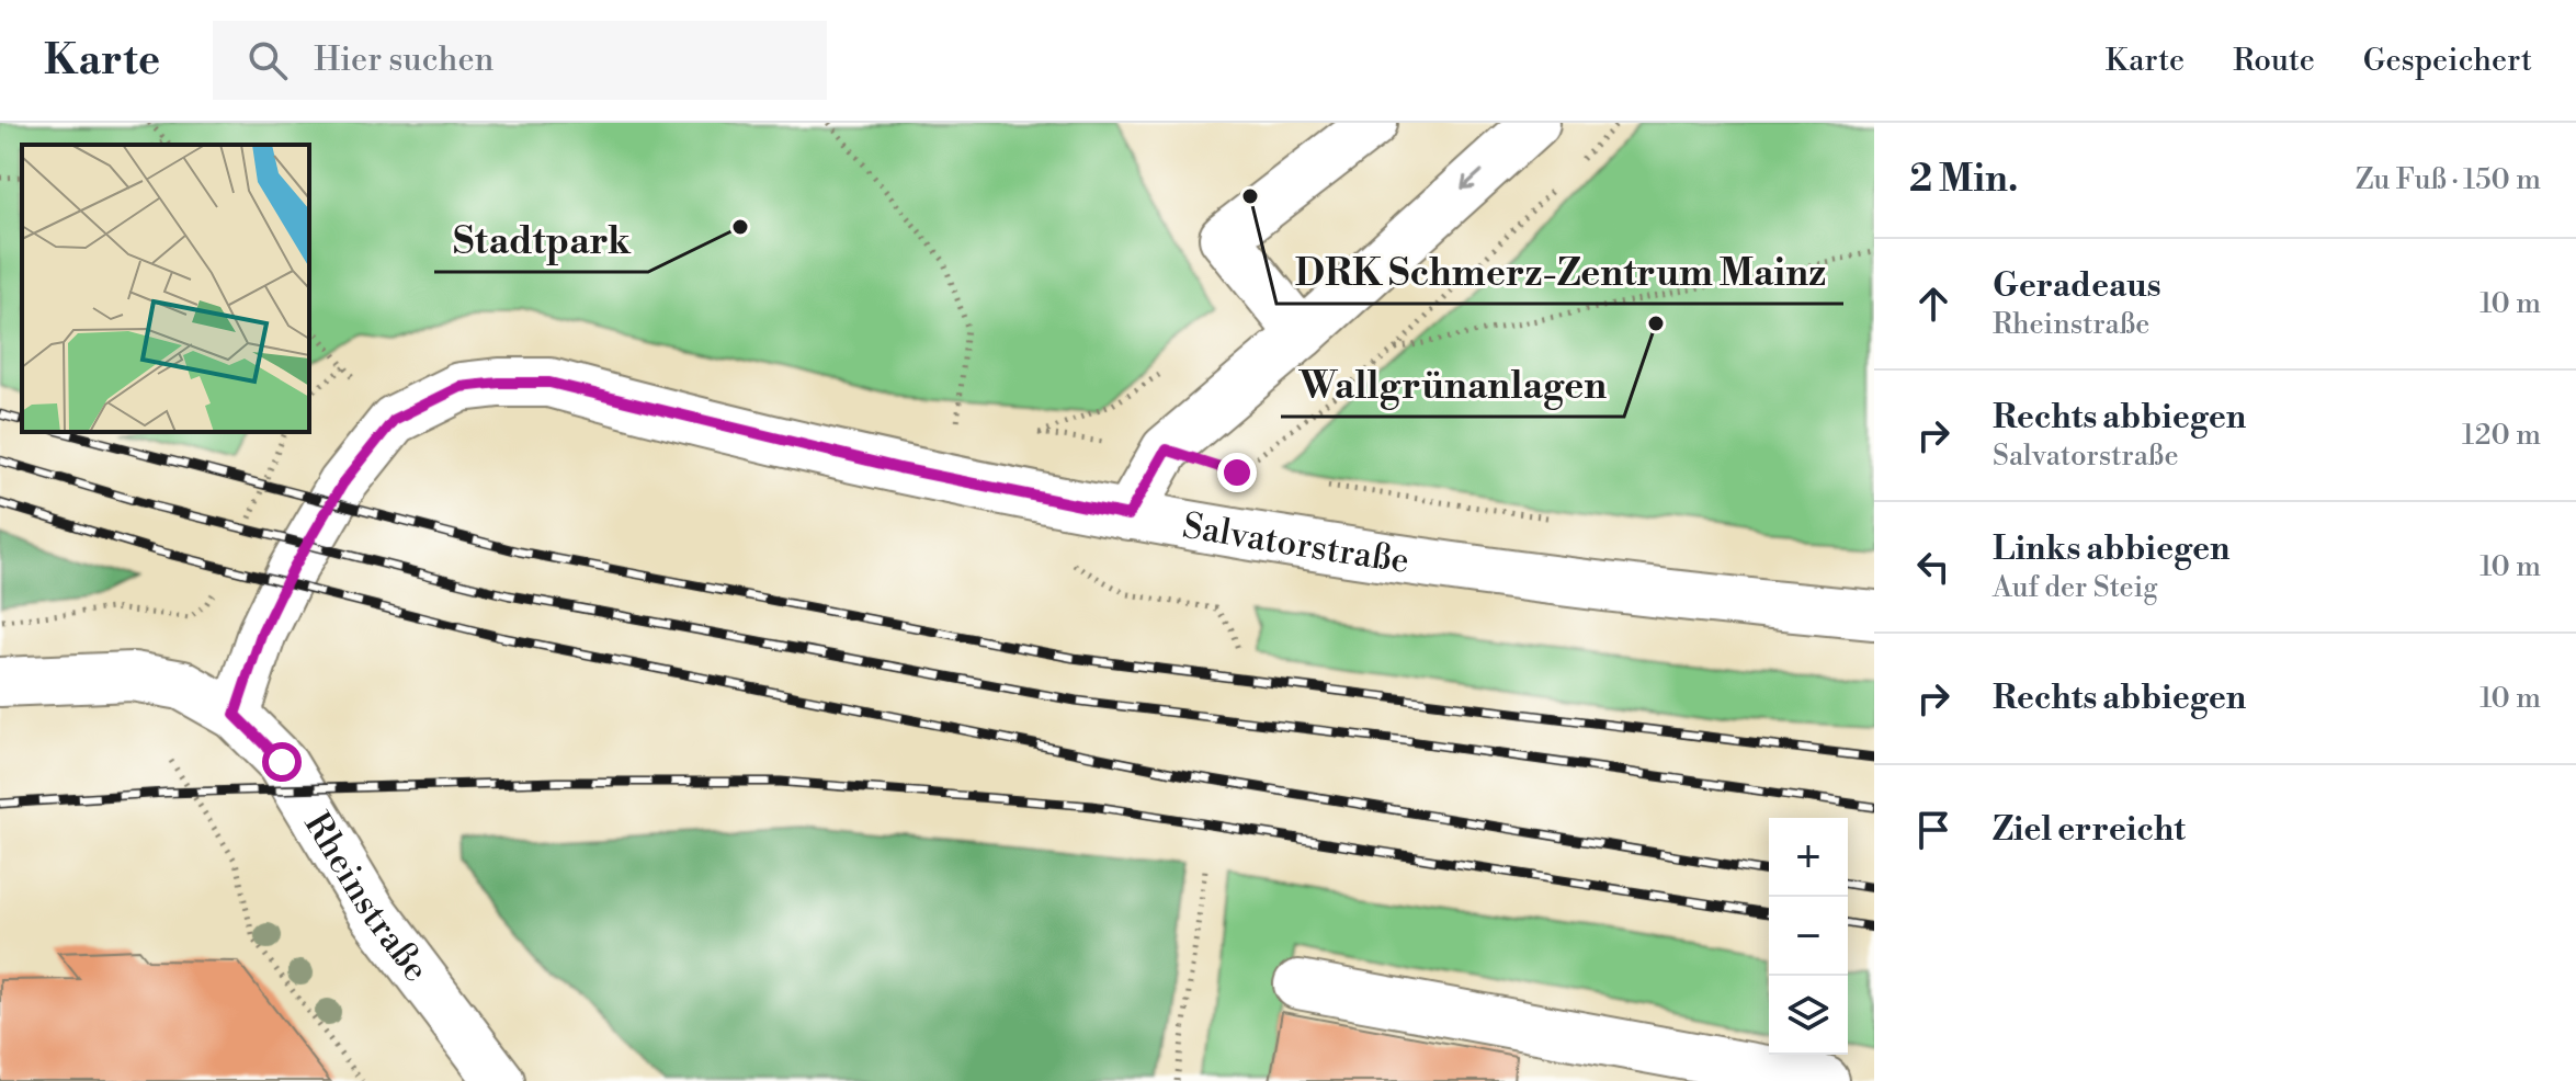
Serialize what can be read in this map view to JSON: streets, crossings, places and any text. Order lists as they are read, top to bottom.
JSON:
{
  "streets": {
    "street": ["Salvatorstraße", "Rheinstraße"]
  },
  "crossings": [
    ["Salvatorstraße", "Rheinstraße"]
  ],
  "places": ["DRK Schmerz-Zentrum Mainz", "Stadtpark", "Wallgrünanlagen"],
  "page": {
    "header": "Karte",
    "search": "Hier suchen",
    "nav": ["Karte", "Route", "Gespeichert"],
    "heading": ["2 Min.", "Zu Fuß · 150 m"],
    "list": [
      ["Geradeaus", "Rheinstraße", "10 m"],
      ["Rechts abbiegen", "Salvatorstraße", "120 m"],
      ["Links abbiegen", "Auf der Steig", "10 m"],
      ["Rechts abbiegen", "10 m"],
      "Ziel erreicht"
    ],
    "map_buttons": ["+", "−"]
  }
}
